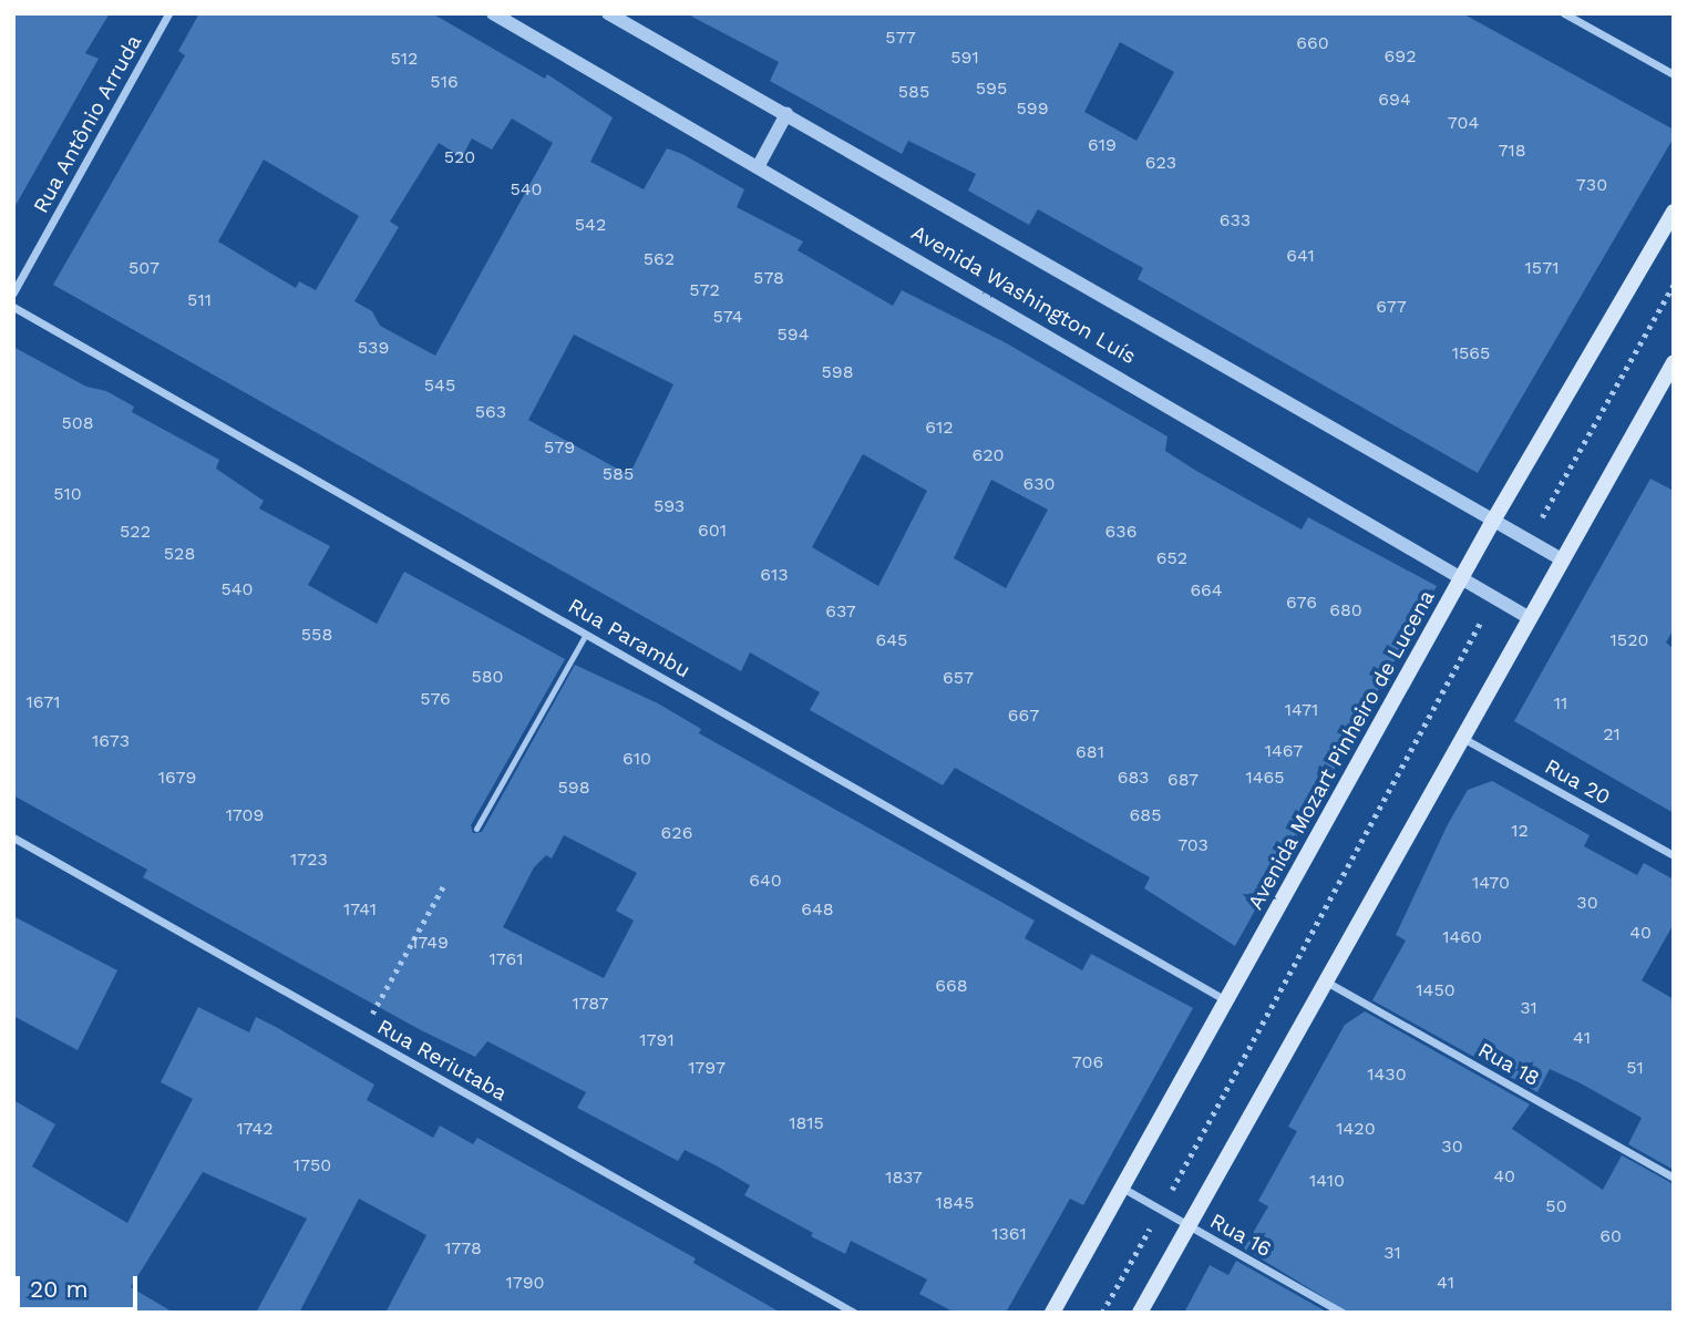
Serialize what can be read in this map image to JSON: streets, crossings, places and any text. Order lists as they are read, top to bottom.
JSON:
{
  "streets": {
    "main road": ["Avenida Mozart Pinheiro de Lucena"],
    "street": [
      "Rua Antônio Arruda",
      "Avenida Washington Luís",
      "Rua Parambu",
      "Rua 20",
      "Rua Reriutaba",
      "Rua 18",
      "Rua 16"
    ]
  },
  "crossings": [
    ["Avenida Washington Luís", "Avenida Mozart Pinheiro de Lucena"],
    ["Rua Parambu", "Avenida Mozart Pinheiro de Lucena"],
    ["Avenida Mozart Pinheiro de Lucena", "Rua 16"]
  ],
  "house_numbers": [
    "577",
    "660",
    "692",
    "591",
    "512",
    "516",
    "595",
    "585",
    "694",
    "599",
    "704",
    "619",
    "718",
    "520",
    "623",
    "730",
    "540",
    "633",
    "542",
    "641",
    "562",
    "507",
    "1571",
    "578",
    "572",
    "511",
    "677",
    "574",
    "594",
    "539",
    "1565",
    "598",
    "545",
    "563",
    "508",
    "612",
    "579",
    "620",
    "585",
    "630",
    "510",
    "593",
    "601",
    "522",
    "636",
    "528",
    "652",
    "613",
    "540",
    "664",
    "676",
    "680",
    "637",
    "558",
    "645",
    "1520",
    "580",
    "657",
    "576",
    "1671",
    "11",
    "1471",
    "667",
    "21",
    "1673",
    "1467",
    "681",
    "610",
    "1679",
    "683",
    "1465",
    "687",
    "598",
    "1709",
    "685",
    "12",
    "626",
    "703",
    "1723",
    "640",
    "1470",
    "30",
    "1741",
    "648",
    "40",
    "1460",
    "1749",
    "1761",
    "668",
    "1450",
    "1787",
    "31",
    "41",
    "1791",
    "706",
    "1797",
    "51",
    "1430",
    "1815",
    "1742",
    "1420",
    "30",
    "1750",
    "40",
    "1837",
    "1410",
    "1845",
    "50",
    "1361",
    "60",
    "1778",
    "31",
    "1790",
    "41"
  ],
  "scale_bar": "20 m"
}
